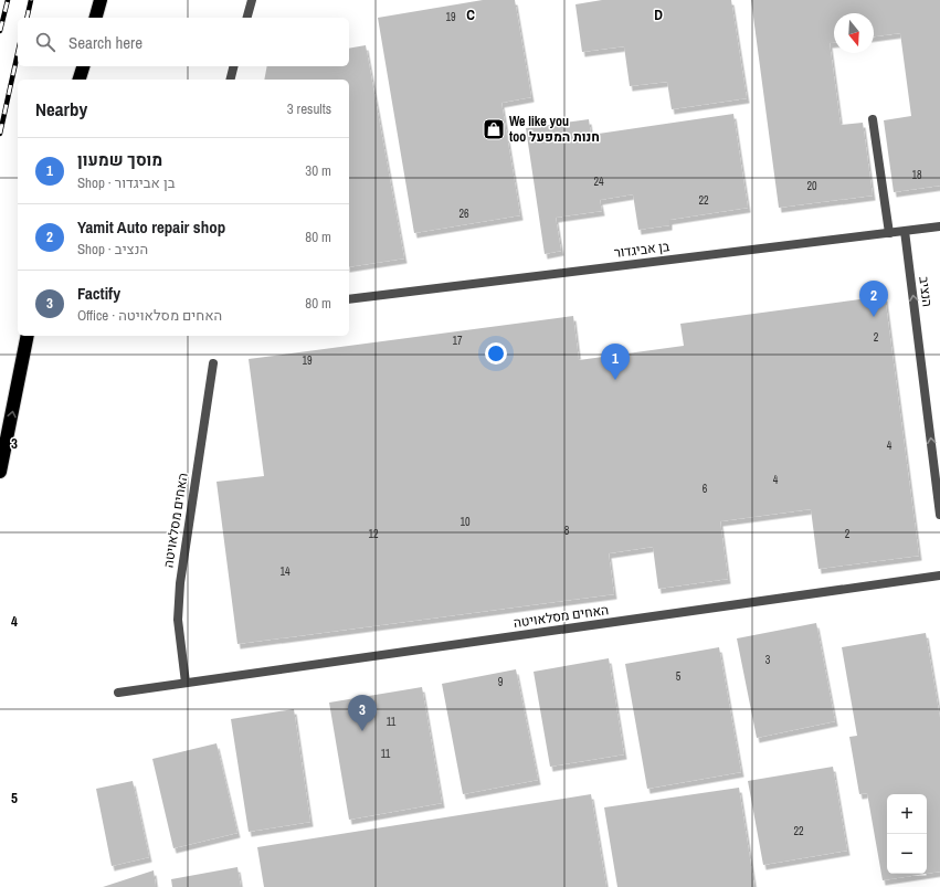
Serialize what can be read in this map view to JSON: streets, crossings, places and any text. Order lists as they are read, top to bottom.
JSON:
{
  "streets": {
    "street": ["בן אביגדור", "הנציב", "האחים מסלאויטה"]
  },
  "crossings": [
    ["בן אביגדור", "הנציב"]
  ],
  "one_way": ["הנציב"],
  "places": {
    "shop": ["We like you too חנות המפעל"]
  },
  "house_numbers": [
    "19",
    "18",
    "24",
    "20",
    "22",
    "26",
    "2",
    "17",
    "19",
    "4",
    "4",
    "6",
    "10",
    "8",
    "12",
    "2",
    "14",
    "3",
    "5",
    "9",
    "11",
    "11",
    "22"
  ],
  "north": "bottom",
  "page": {
    "search": "Search here",
    "heading": ["Nearby", "3 results"],
    "list": [
      {
        "mark": "1",
        "name": "מוסך שמעון",
        "note": "Shop · בן אביגדור",
        "value": "30 m"
      },
      {
        "mark": "2",
        "name": "Yamit Auto repair shop",
        "note": "Shop · הנציב",
        "value": "80 m"
      },
      {
        "mark": "3",
        "name": "Factify",
        "note": "Office · האחים מסלאויטה",
        "value": "80 m"
      }
    ],
    "pins": ["2", "1", "3"],
    "map_buttons": ["+", "−"]
  },
  "grid": {
    "columns": ["C", "D"],
    "rows": ["3", "4", "5"]
  }
}
